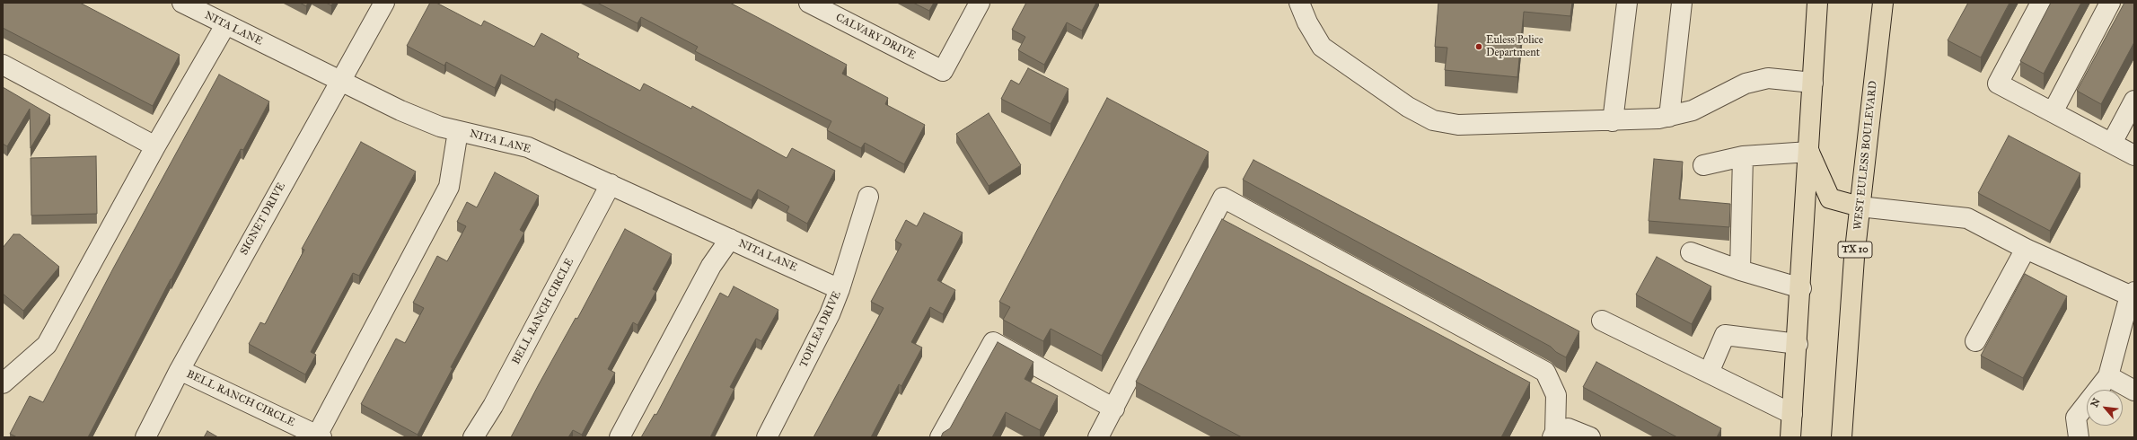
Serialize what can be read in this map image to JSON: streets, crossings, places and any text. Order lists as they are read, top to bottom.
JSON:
{
  "streets": {
    "main road": ["WEST EULESS BOULEVARD", "TX 10"],
    "street": [
      "NITA LANE",
      "CALVARY DRIVE",
      "SIGNET DRIVE",
      "BELL RANCH CIRCLE",
      "TOPLEA DRIVE"
    ]
  },
  "crossings": [
    ["NITA LANE", "SIGNET DRIVE"],
    ["NITA LANE", "BELL RANCH CIRCLE"],
    ["NITA LANE", "TOPLEA DRIVE"],
    ["SIGNET DRIVE", "BELL RANCH CIRCLE"]
  ],
  "places": ["Euless Police Department"],
  "north": "top left"
}
